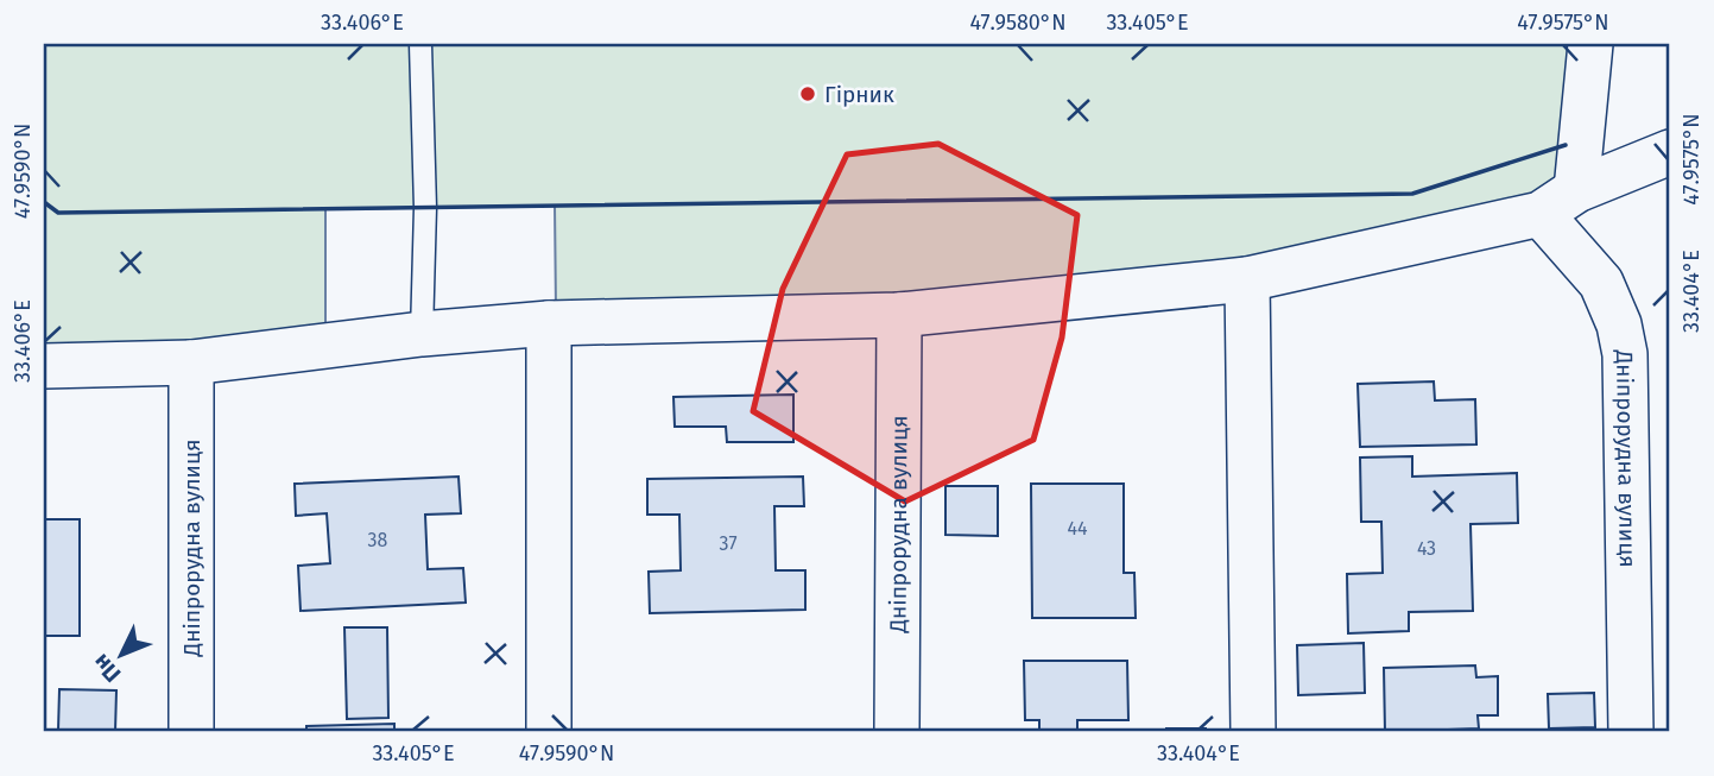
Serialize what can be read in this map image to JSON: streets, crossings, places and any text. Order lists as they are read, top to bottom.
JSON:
{
  "streets": {
    "street": ["Дніпрорудна вулиця"]
  },
  "places": ["Гірник"],
  "house_numbers": [
    "44",
    "38",
    "37",
    "43"
  ],
  "north": "bottom left",
  "coordinates": [
    "33.406°E",
    "47.9580°N",
    "33.405°E",
    "47.9575°N",
    "47.9590°N",
    "33.404°E"
  ]
}
